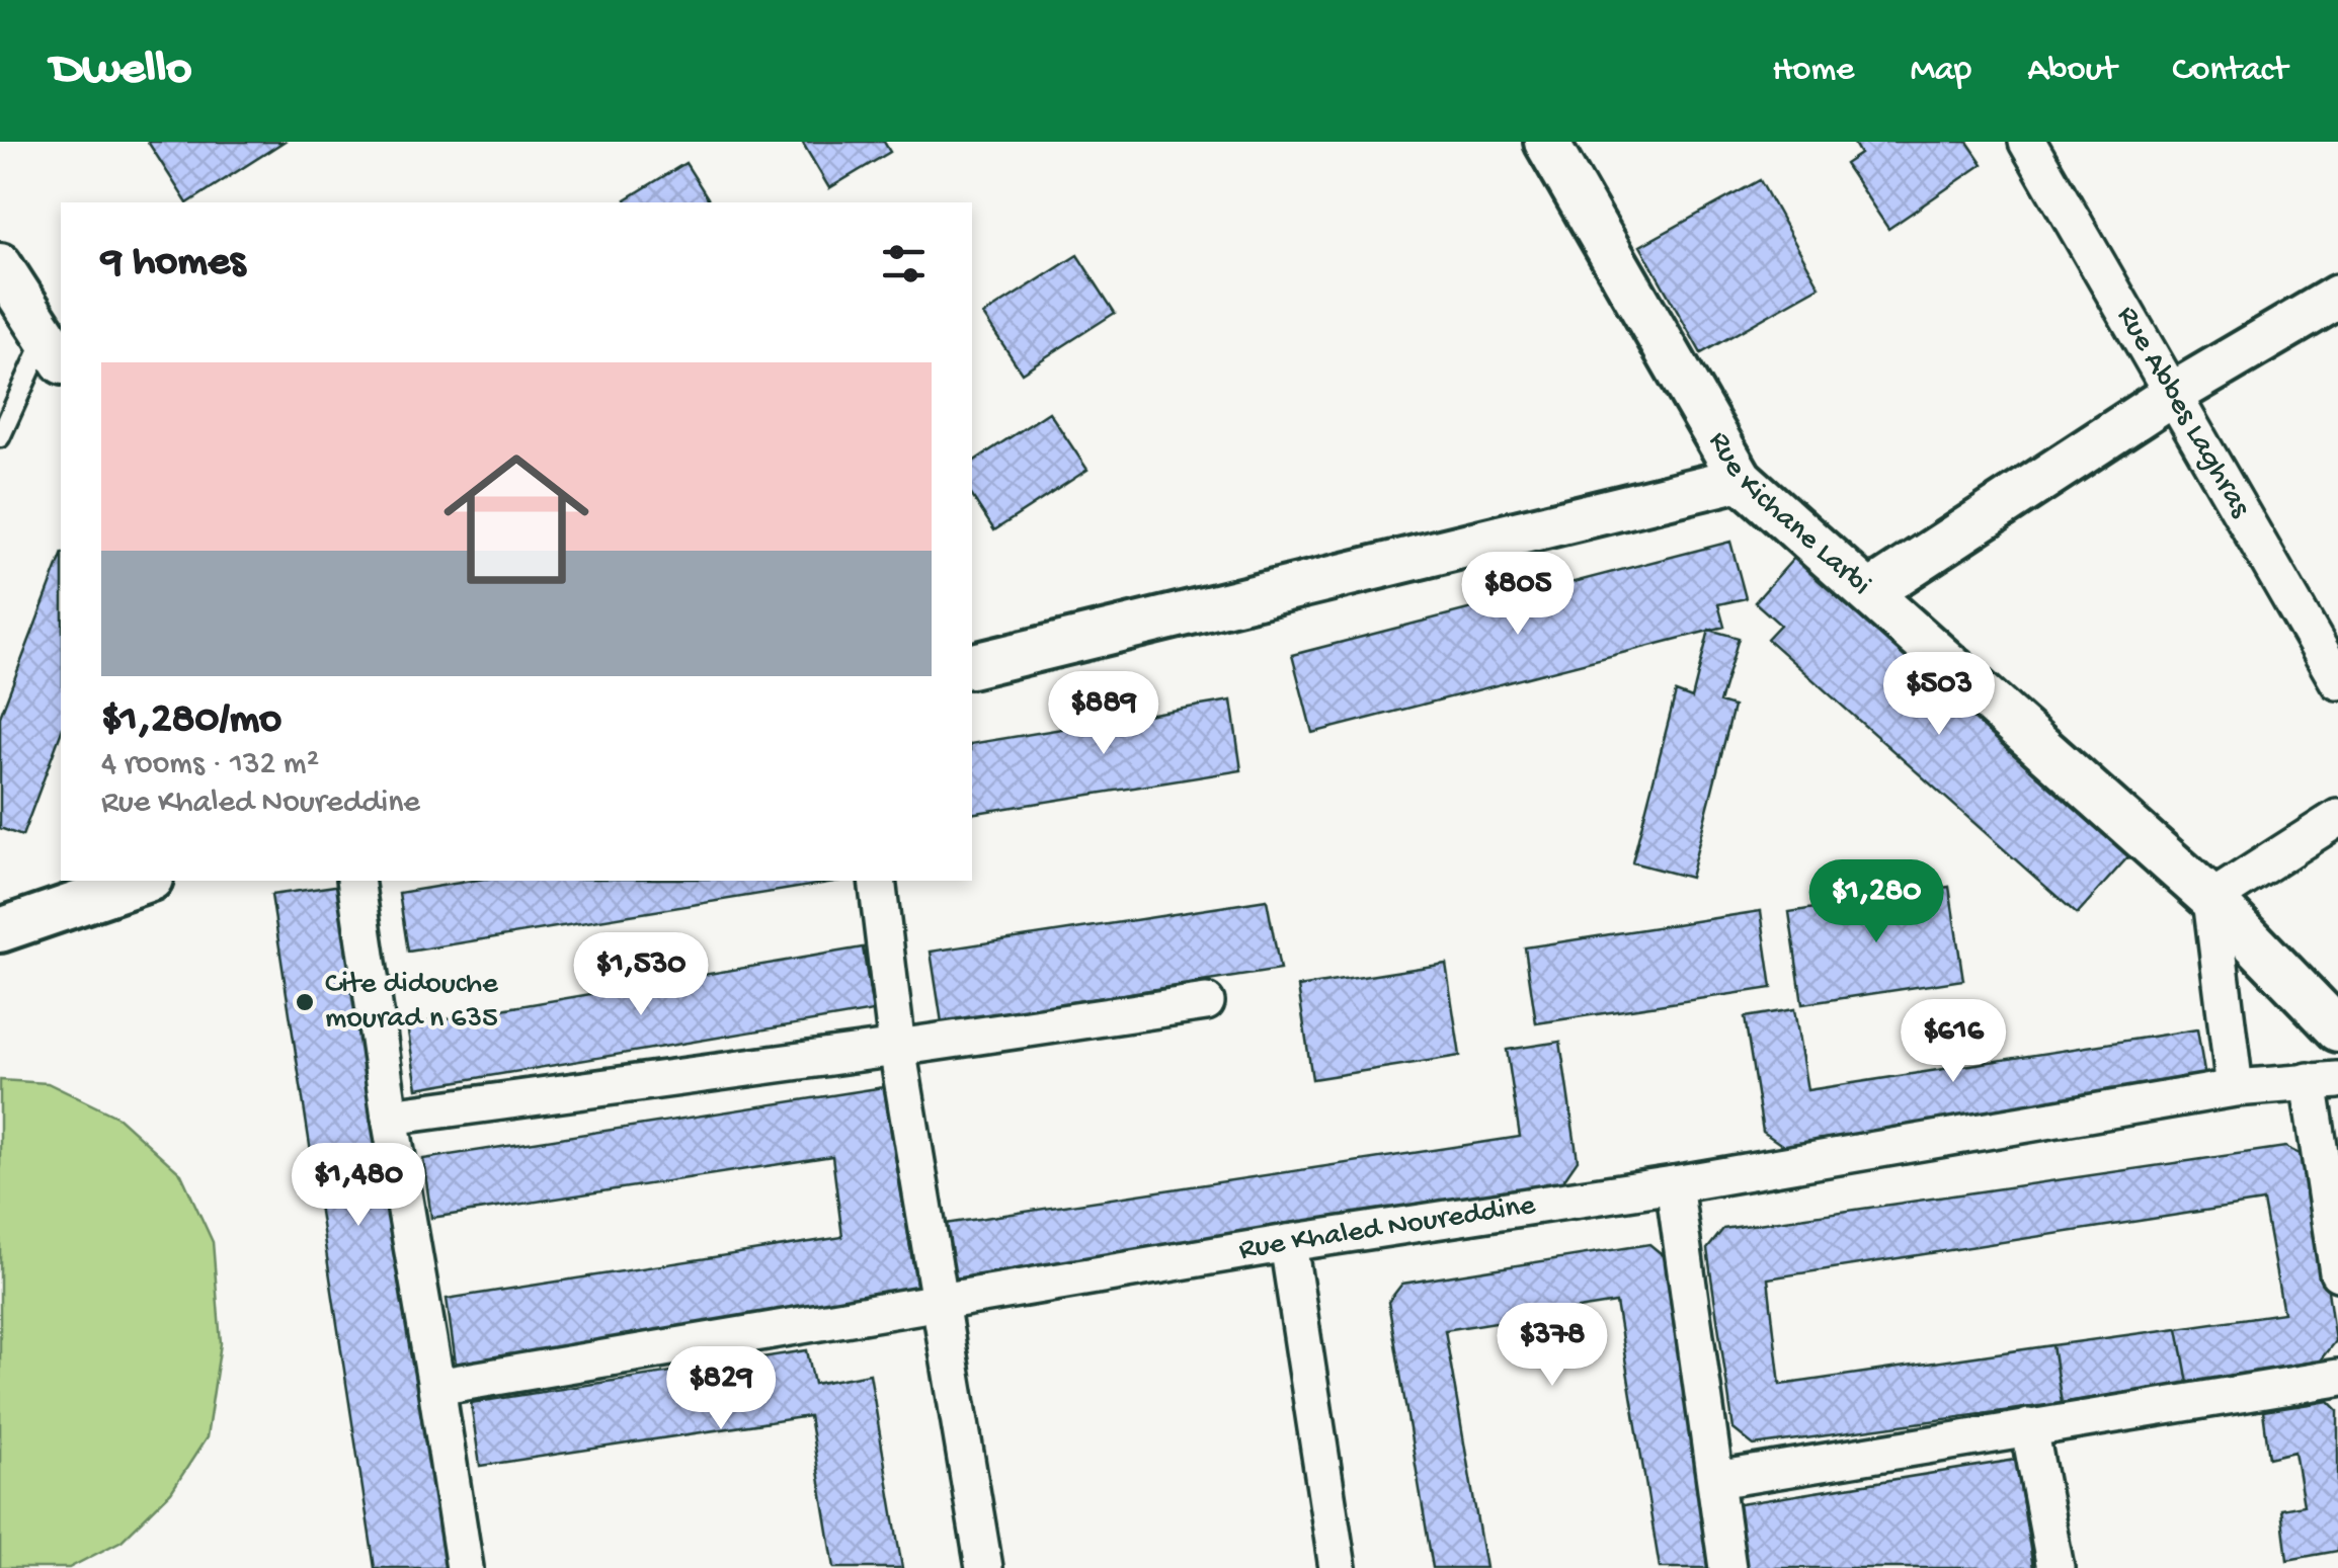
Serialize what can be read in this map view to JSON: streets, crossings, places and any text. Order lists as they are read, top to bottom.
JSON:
{
  "streets": {
    "street": ["Rue Abbes Laghras", "Rue Kichane Larbi", "Rue Khaled Noureddine"]
  },
  "places": ["Cite didouche mourad n 635"],
  "page": {
    "header": "Dwello",
    "nav": [
      "Home",
      "Map",
      "About",
      "Contact"
    ],
    "heading": "9 homes",
    "list": [
      {
        "name": "$1,280/mo",
        "note": "4 rooms · 132 m² · Rue Khaled Noureddine"
      }
    ],
    "price": [
      "$805",
      "$503",
      "$889",
      "$1,280",
      "$1,530",
      "$616",
      "$1,480",
      "$378",
      "$829"
    ]
  }
}
